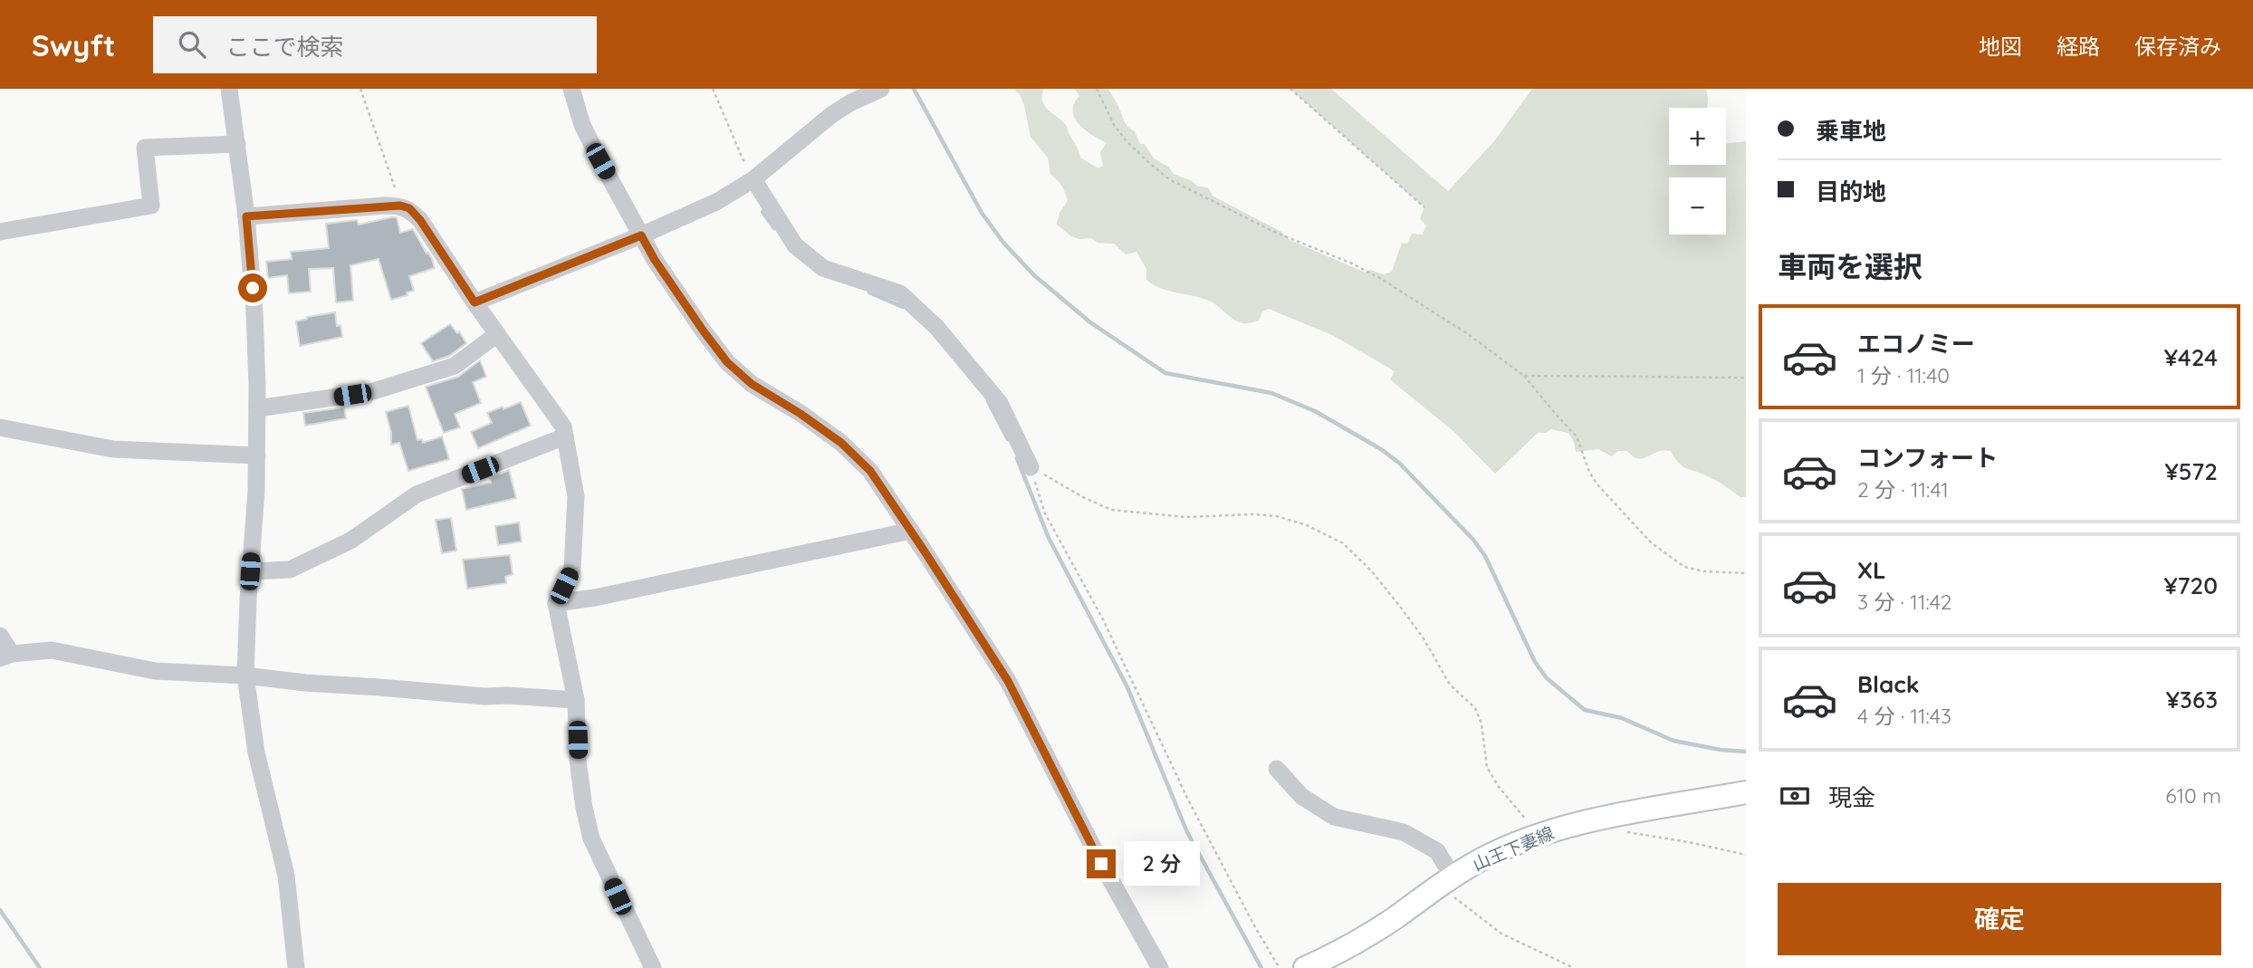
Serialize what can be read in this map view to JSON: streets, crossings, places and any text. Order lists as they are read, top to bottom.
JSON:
{
  "streets": {
    "main road": ["山王下妻線"]
  },
  "page": {
    "header": "Swyft",
    "search": "ここで検索",
    "nav": ["地図", "経路", "保存済み"],
    "banner": ["乗車地", "目的地"],
    "map_buttons": ["+", "−"],
    "heading": "車両を選択",
    "list": [
      {
        "name": "エコノミー",
        "note": "1 分 · 11:40",
        "value": "¥424"
      },
      {
        "name": "コンフォート",
        "note": "2 分 · 11:41",
        "value": "¥572"
      },
      {
        "name": "XL",
        "note": "3 分 · 11:42",
        "value": "¥720"
      },
      {
        "name": "Black",
        "note": "4 分 · 11:43",
        "value": "¥363"
      }
    ],
    "pay": ["現金", "610 m"],
    "bubble": "2 分",
    "buttons": "確定"
  }
}
